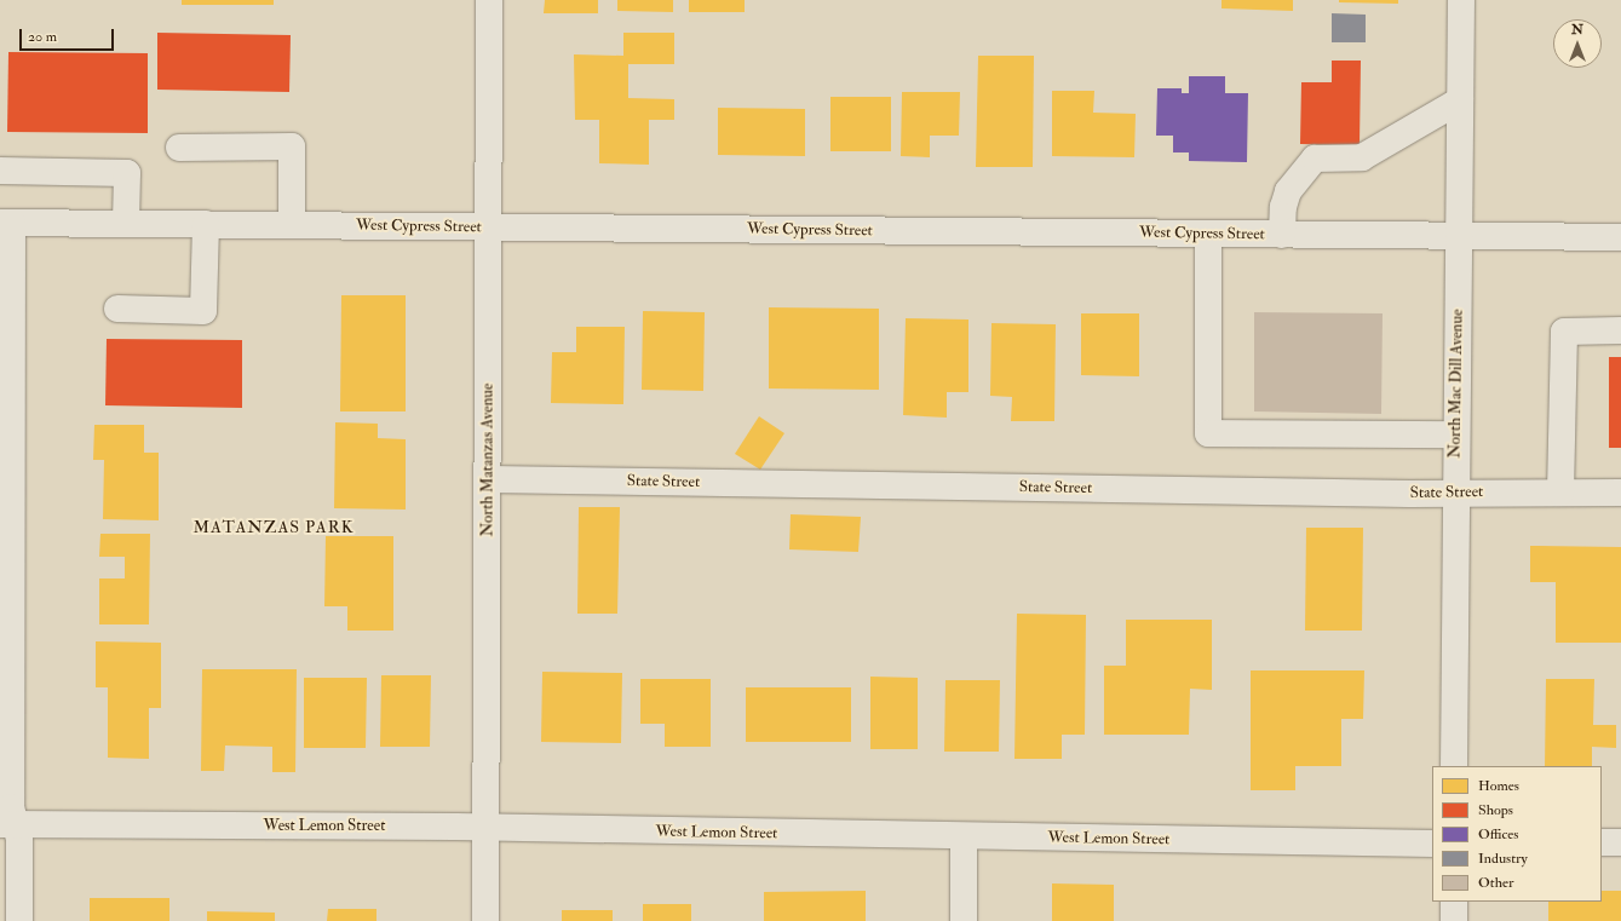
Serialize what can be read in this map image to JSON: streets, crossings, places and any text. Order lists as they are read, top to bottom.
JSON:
{
  "streets": {
    "street": [
      "West Cypress Street",
      "North Mac Dill Avenue",
      "North Matanzas Avenue",
      "State Street",
      "West Lemon Street"
    ]
  },
  "crossings": [
    ["West Cypress Street", "North Mac Dill Avenue"],
    ["West Cypress Street", "North Matanzas Avenue"],
    ["North Mac Dill Avenue", "State Street"],
    ["North Matanzas Avenue", "State Street"],
    ["North Matanzas Avenue", "West Lemon Street"]
  ],
  "districts": ["MATANZAS PARK"],
  "legend": [
    "Homes",
    "Shops",
    "Offices",
    "Industry",
    "Other"
  ],
  "scale_bar": "20 m",
  "north": "top"
}
